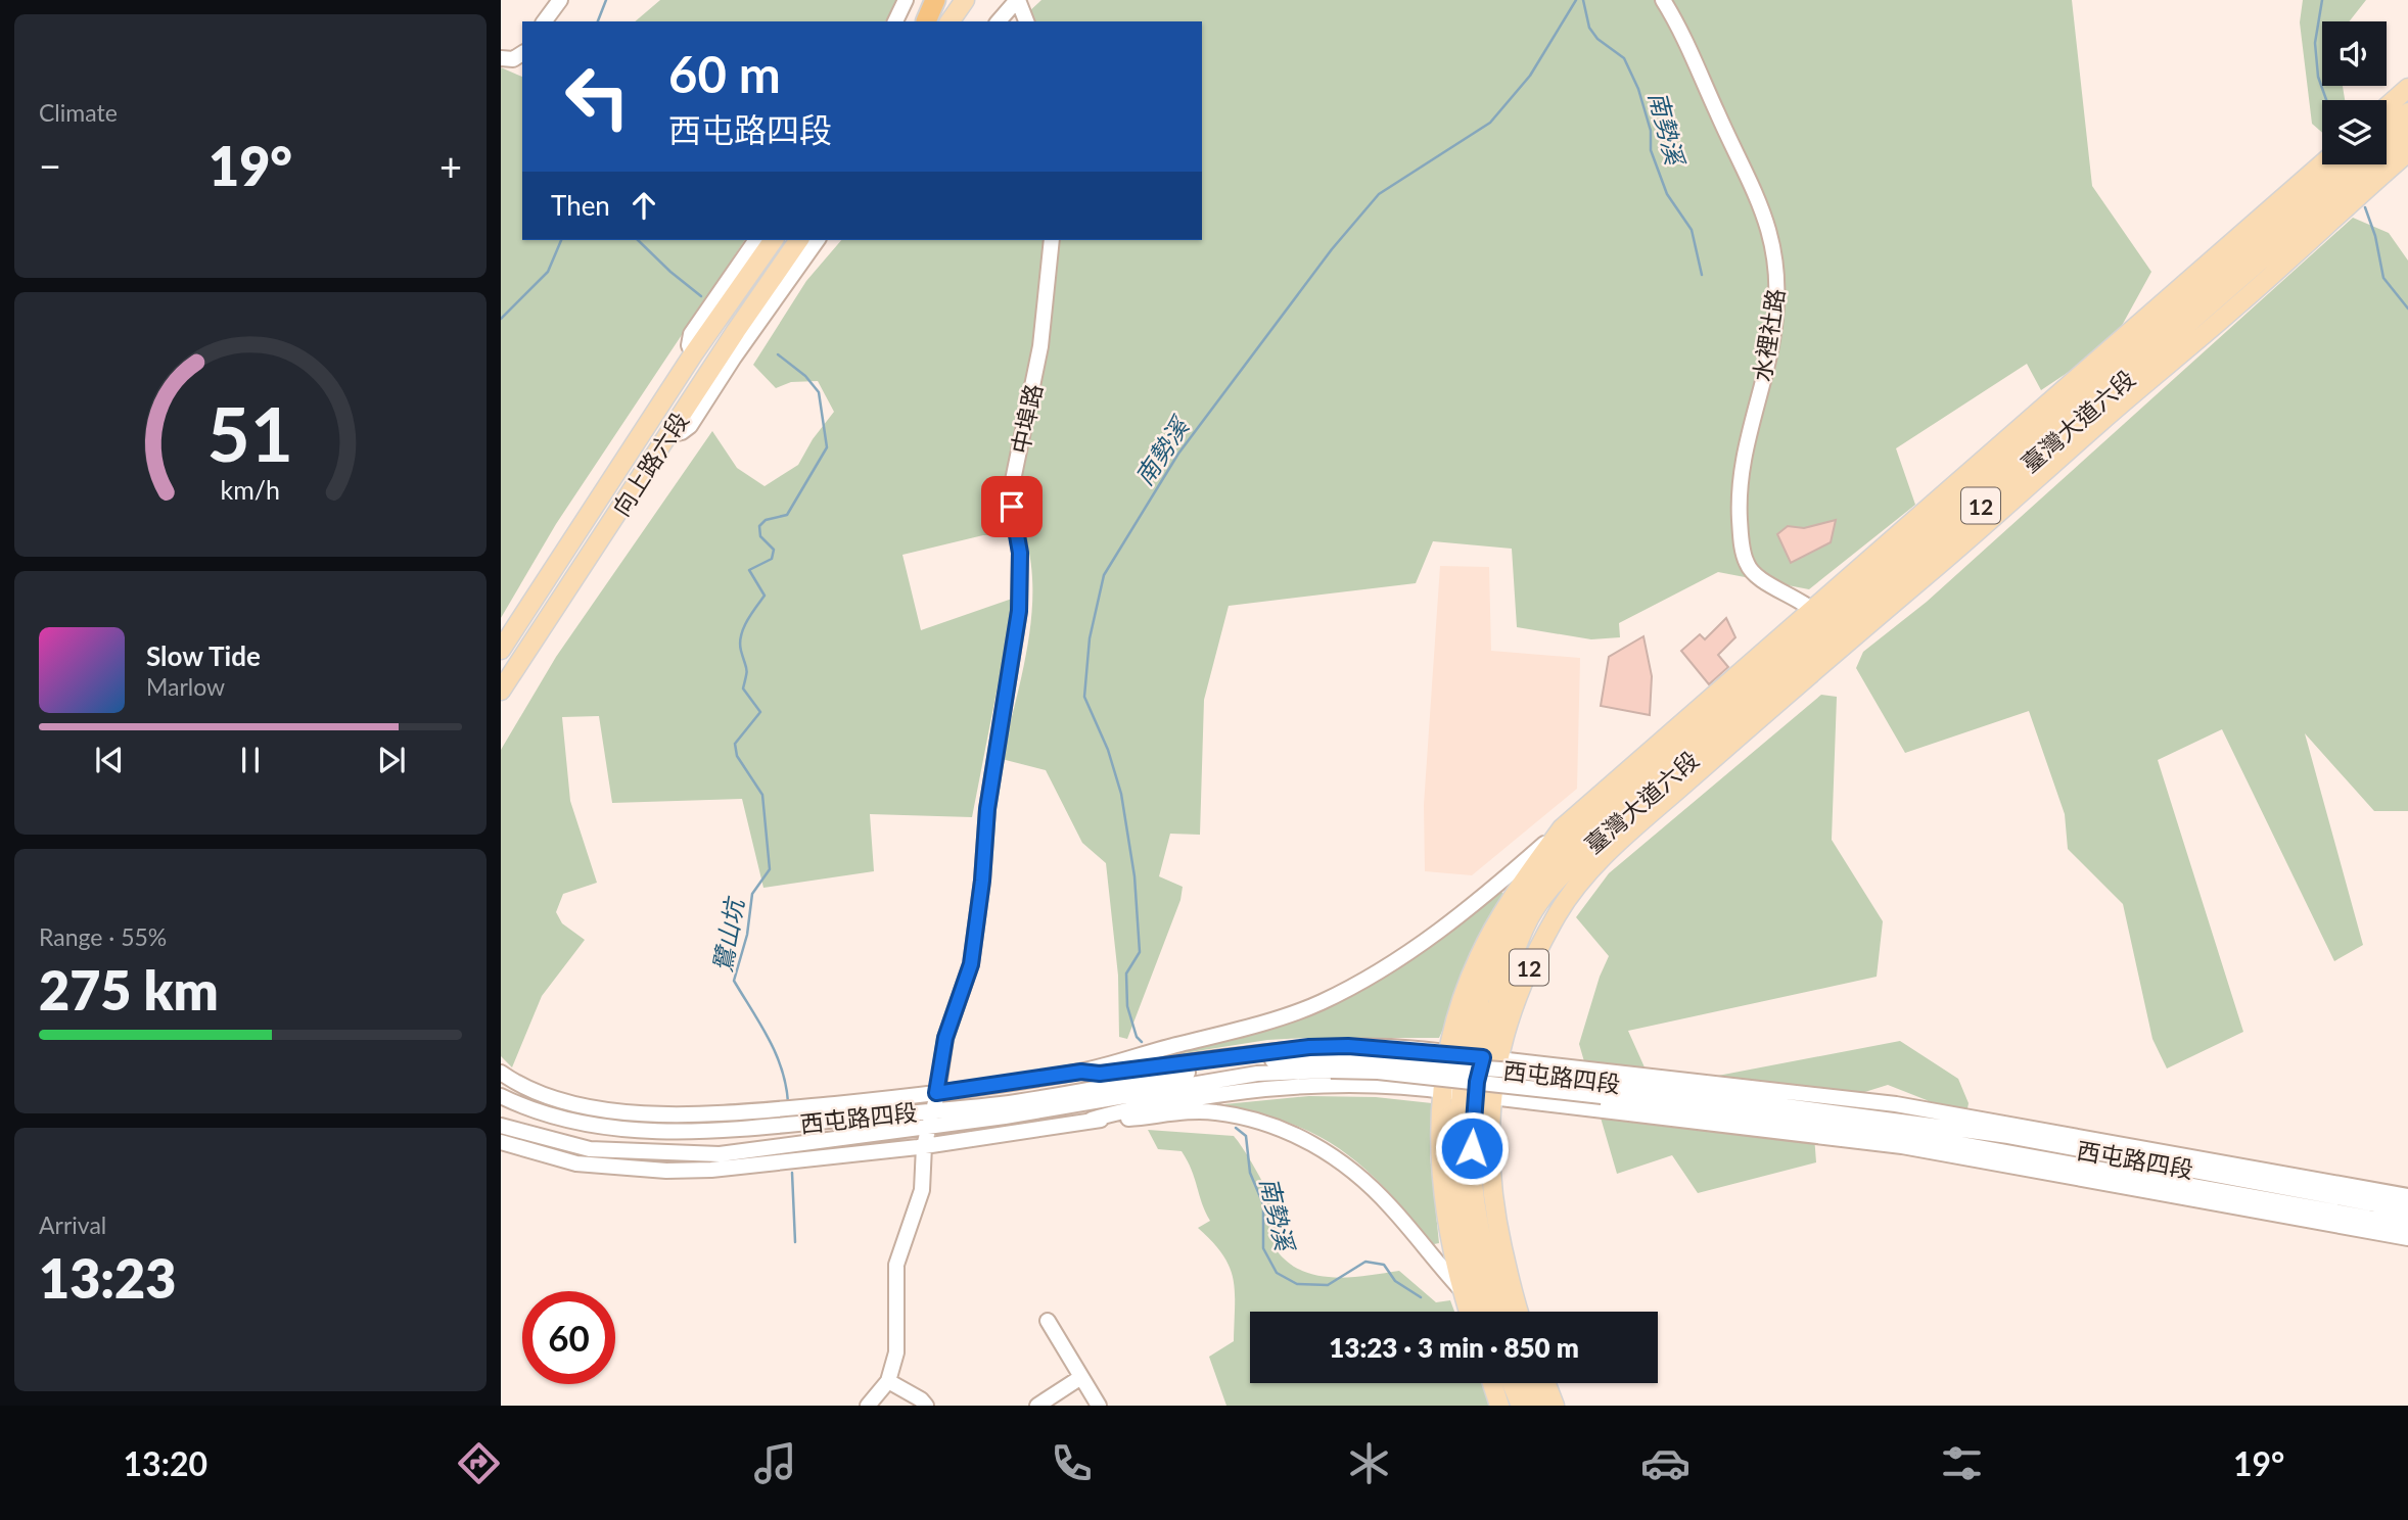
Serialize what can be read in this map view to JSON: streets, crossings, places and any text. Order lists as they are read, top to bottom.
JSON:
{
  "streets": {
    "main road": ["臺灣大道六段", "向上路六段", "12"],
    "street": ["水裡社路", "中埠路", "西屯路四段"]
  },
  "crossings": [
    ["水裡社路", "臺灣大道六段"],
    ["中埠路", "西屯路四段"],
    ["臺灣大道六段", "12"],
    ["臺灣大道六段", "西屯路四段"],
    ["12", "西屯路四段"]
  ],
  "water": ["南勢溪", "鷺山坑"],
  "page": {
    "tile": [
      "Climate",
      ["Range · 55%", "275 km"],
      ["Arrival", "13:23"]
    ],
    "turn": ["60 m", "西屯路四段"],
    "heat": ["−", "19°", "+"],
    "then": "Then",
    "song": ["Slow Tide", "Marlow"],
    "limit": "60",
    "trip": "13:23 · 3 min · 850 m",
    "tabs": ["13:20", "19°"],
    "gauge": ["51", "km/h"]
  }
}
